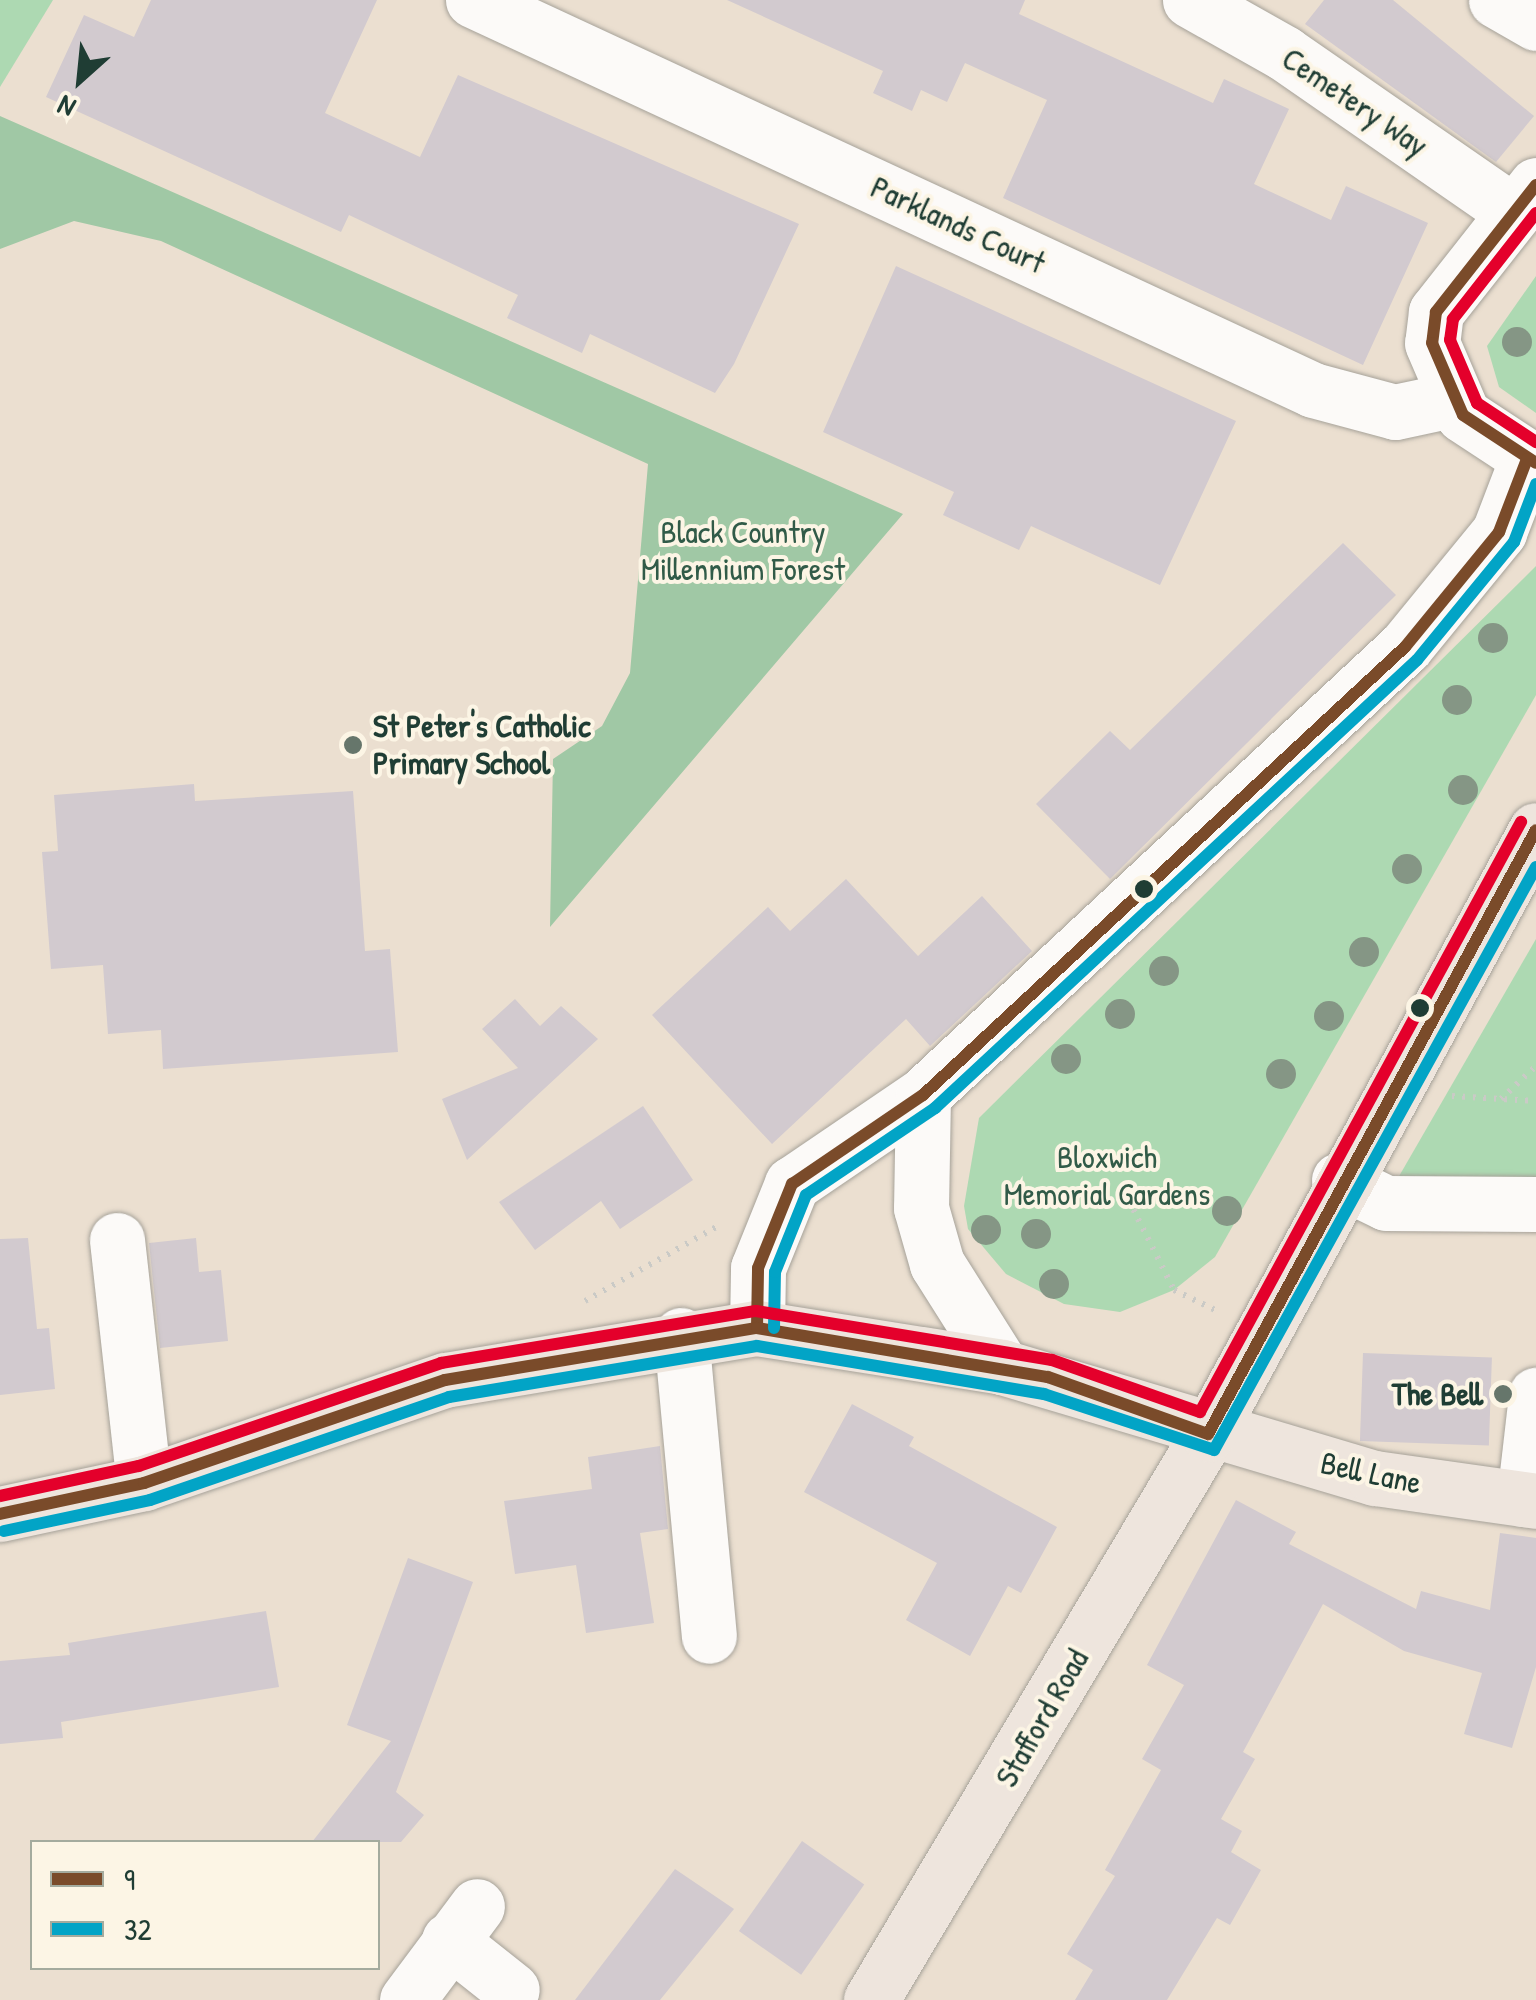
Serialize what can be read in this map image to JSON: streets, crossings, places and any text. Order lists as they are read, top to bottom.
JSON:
{
  "streets": {
    "main road": ["Bell Lane", "Stafford Road"],
    "street": ["Cemetery Way", "Parklands Court"]
  },
  "crossings": [
    ["Bell Lane", "Stafford Road"]
  ],
  "parks": ["Black Country Millennium Forest", "Bloxwich Memorial Gardens"],
  "places": ["St Peter's Catholic Primary School", "The Bell"],
  "lines": ["transit line 9", "transit line 32"],
  "legend": ["9", "32"],
  "north": "bottom left"
}
